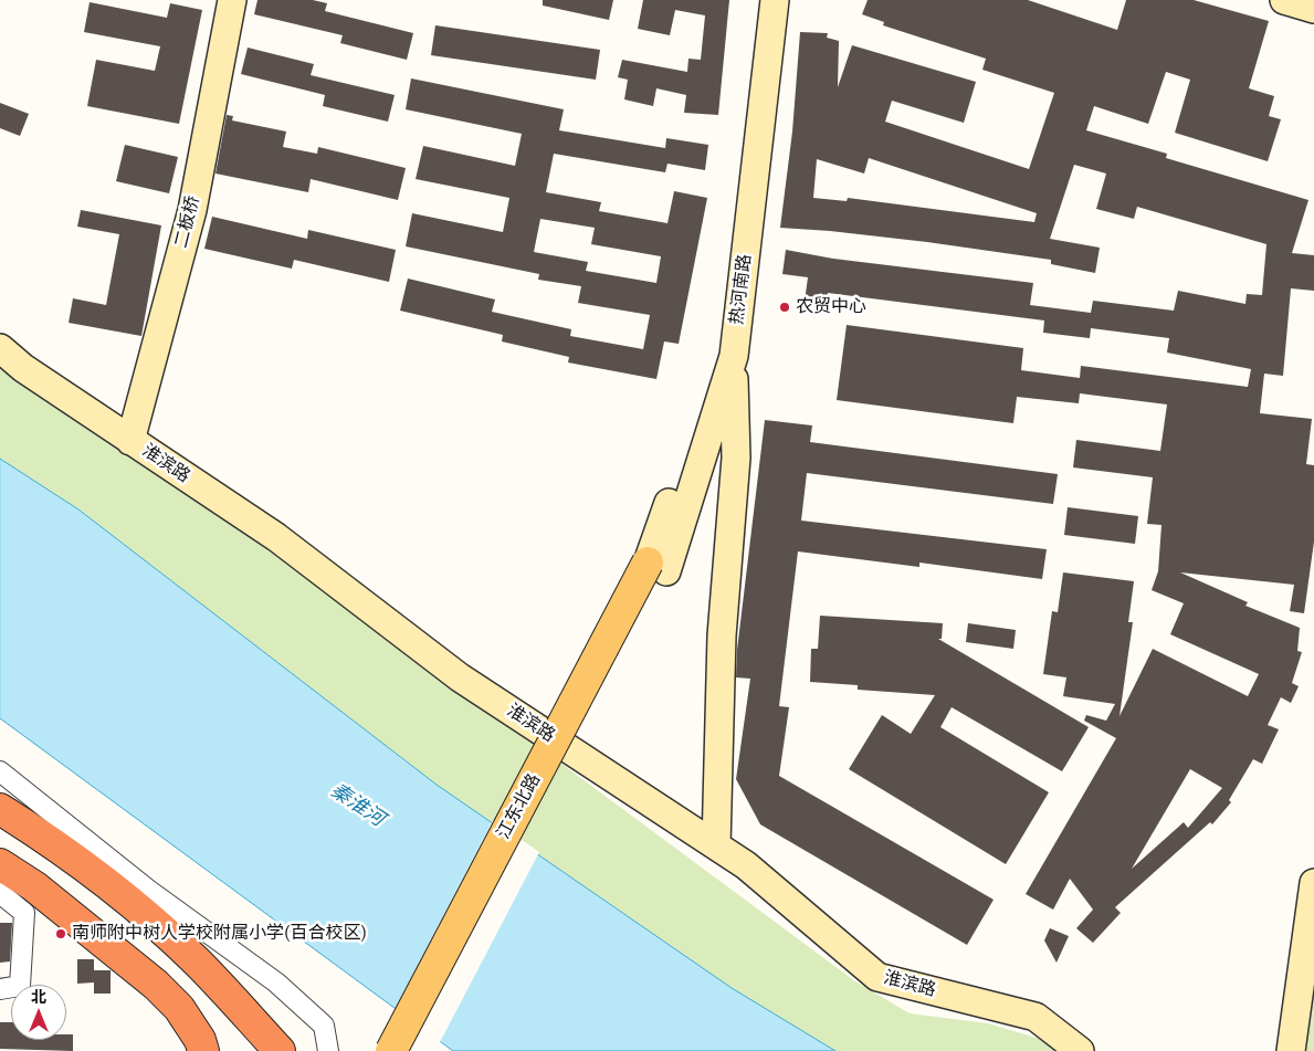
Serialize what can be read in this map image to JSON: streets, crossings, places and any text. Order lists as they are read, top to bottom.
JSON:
{
  "streets": {
    "main road": ["江东北路"],
    "street": ["二板桥", "热河南路", "淮滨路"]
  },
  "crossings": [
    ["二板桥", "淮滨路"],
    ["热河南路", "江东北路"]
  ],
  "water": ["秦淮河"],
  "places": ["农贸中心", "南师附中树人学校附属小学(百合校区)"],
  "north": "top"
}
